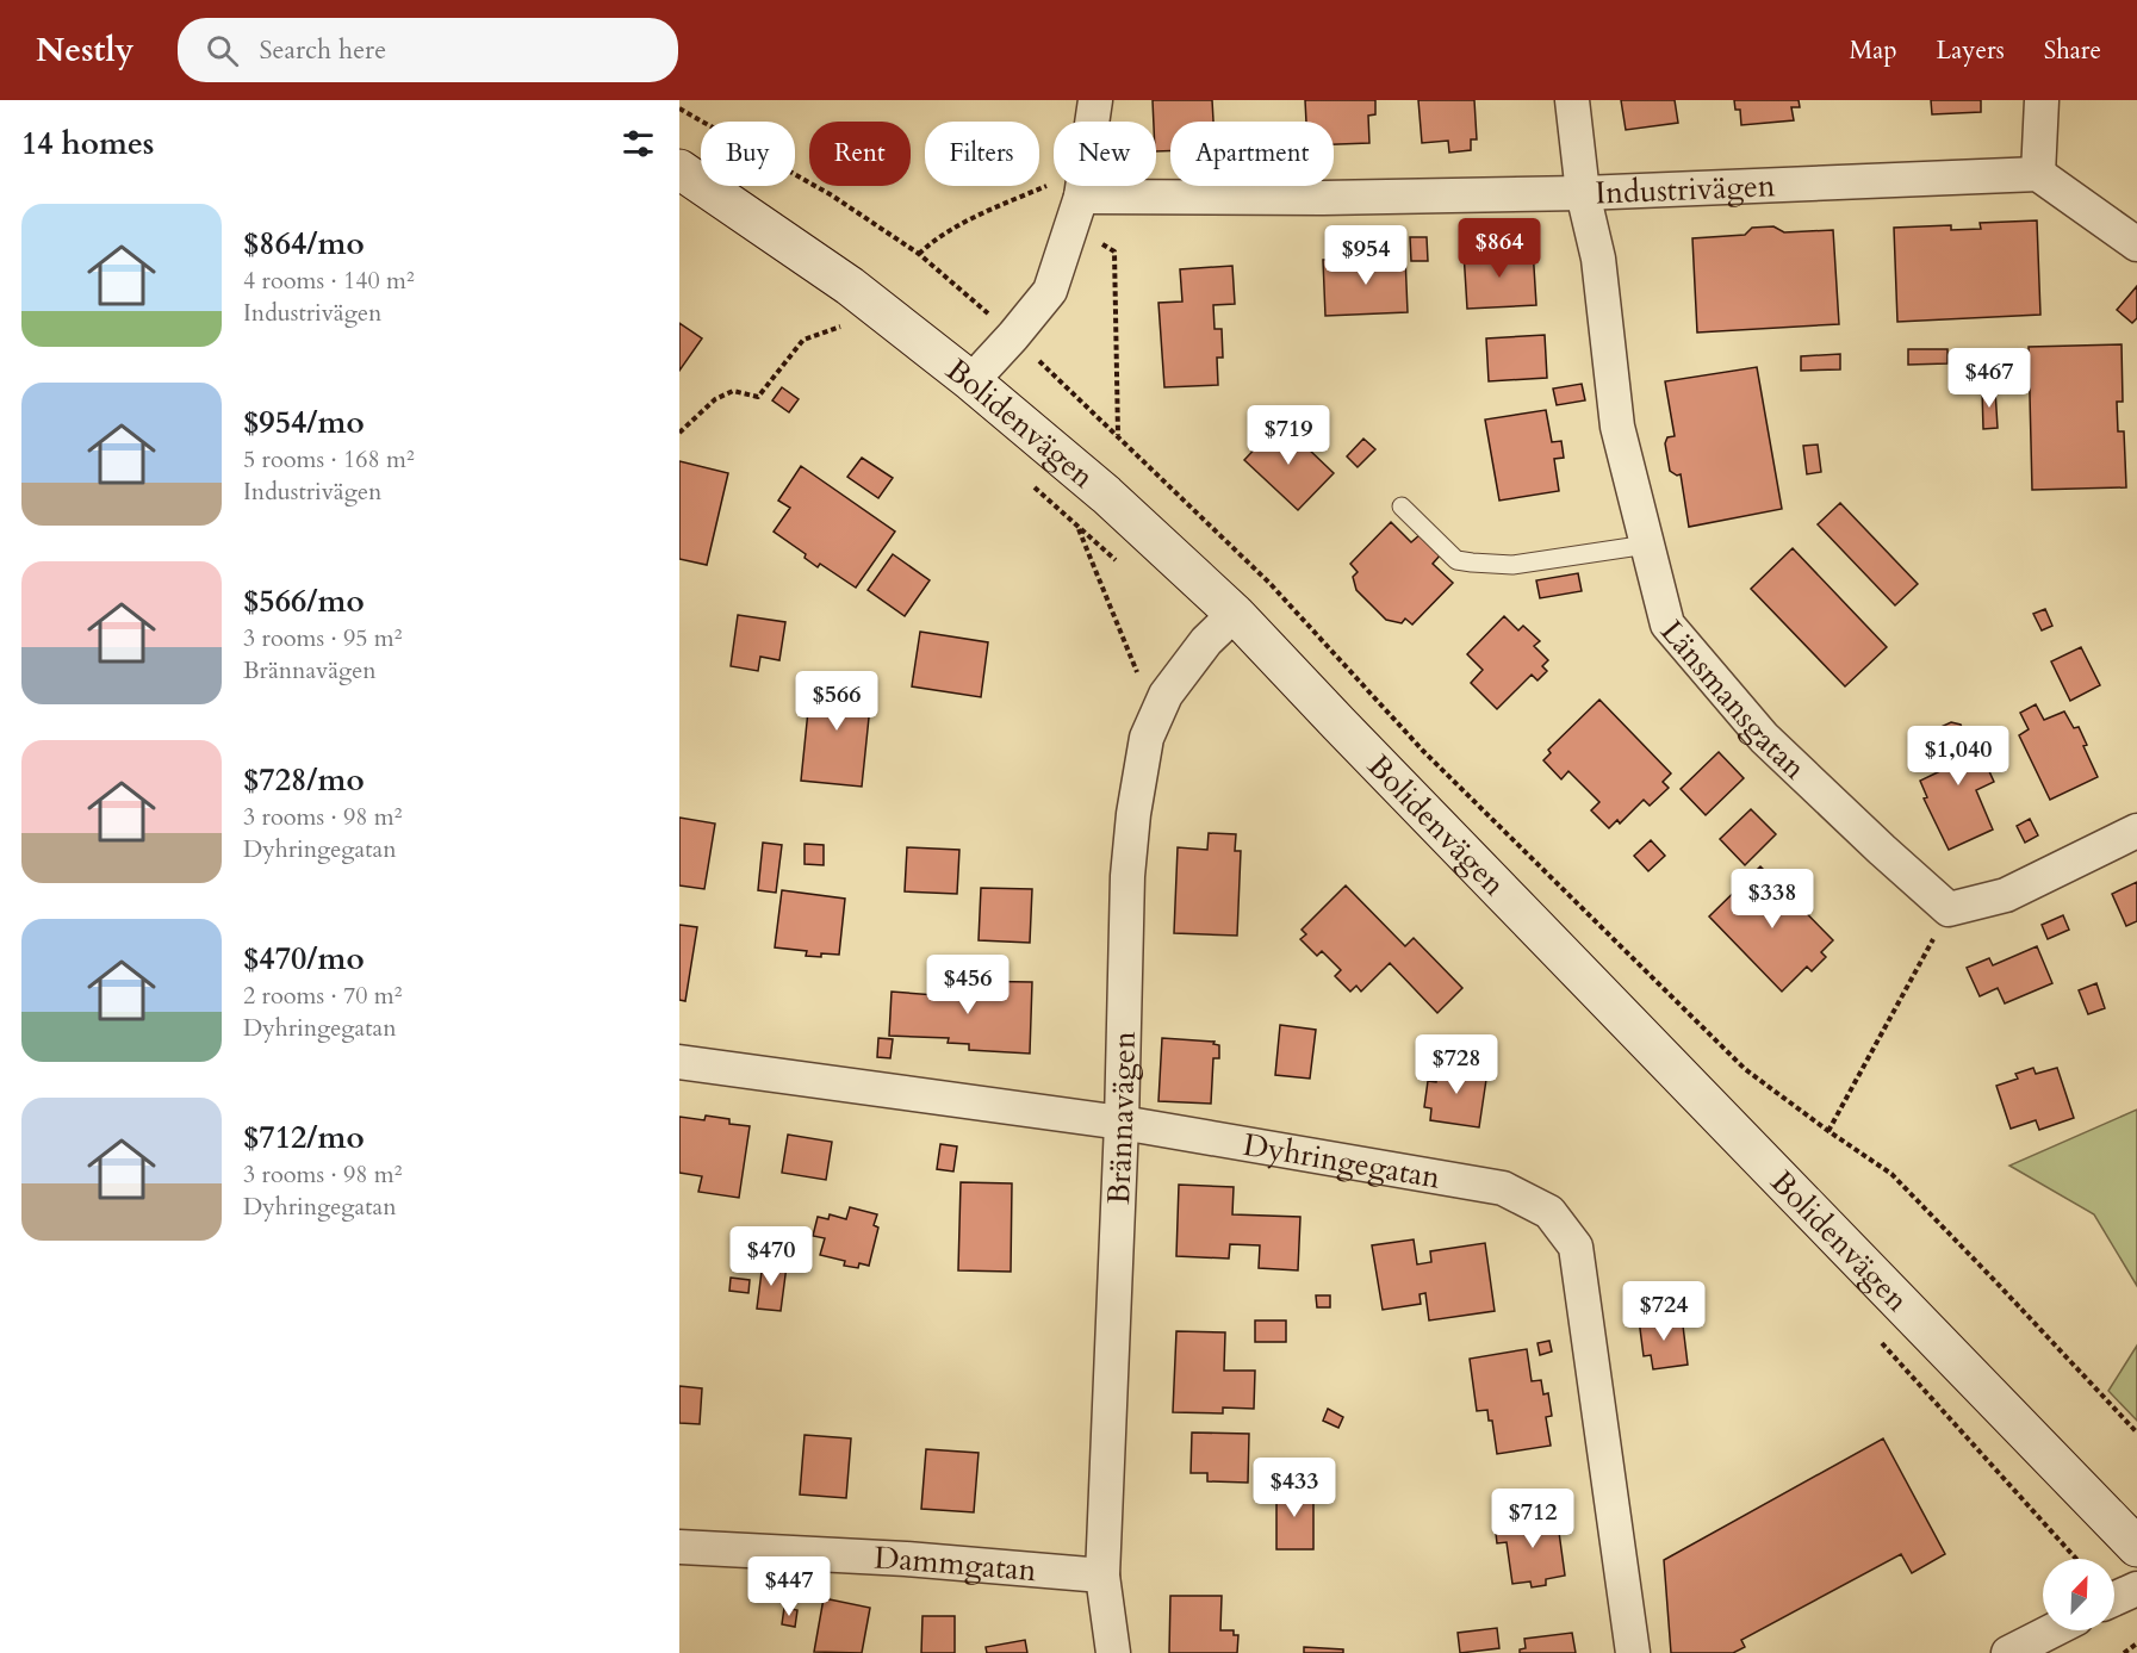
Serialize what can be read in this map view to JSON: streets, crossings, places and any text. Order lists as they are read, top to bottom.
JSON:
{
  "streets": {
    "main road": ["Bolidenvägen"],
    "street": [
      "Industrivägen",
      "Länsmansgatan",
      "Brännavägen",
      "Dyhringegatan",
      "Dammgatan"
    ]
  },
  "crossings": [
    ["Industrivägen", "Länsmansgatan"],
    ["Bolidenvägen", "Brännavägen"],
    ["Brännavägen", "Dyhringegatan"],
    ["Brännavägen", "Dammgatan"]
  ],
  "north": "top right",
  "page": {
    "header": "Nestly",
    "search": "Search here",
    "nav": ["Map", "Layers", "Share"],
    "heading": "14 homes",
    "chip": [
      "Buy",
      "Rent",
      "Filters",
      "New",
      "Apartment"
    ],
    "list": [
      {
        "name": "$864/mo",
        "note": "4 rooms · 140 m² · Industrivägen"
      },
      {
        "name": "$954/mo",
        "note": "5 rooms · 168 m² · Industrivägen"
      },
      {
        "name": "$566/mo",
        "note": "3 rooms · 95 m² · Brännavägen"
      },
      {
        "name": "$728/mo",
        "note": "3 rooms · 98 m² · Dyhringegatan"
      },
      {
        "name": "$470/mo",
        "note": "2 rooms · 70 m² · Dyhringegatan"
      },
      {
        "name": "$712/mo",
        "note": "3 rooms · 98 m² · Dyhringegatan"
      }
    ],
    "price": [
      "$864",
      "$954",
      "$467",
      "$719",
      "$566",
      "$1,040",
      "$338",
      "$456",
      "$728",
      "$470",
      "$724",
      "$433",
      "$712",
      "$447"
    ]
  }
}
